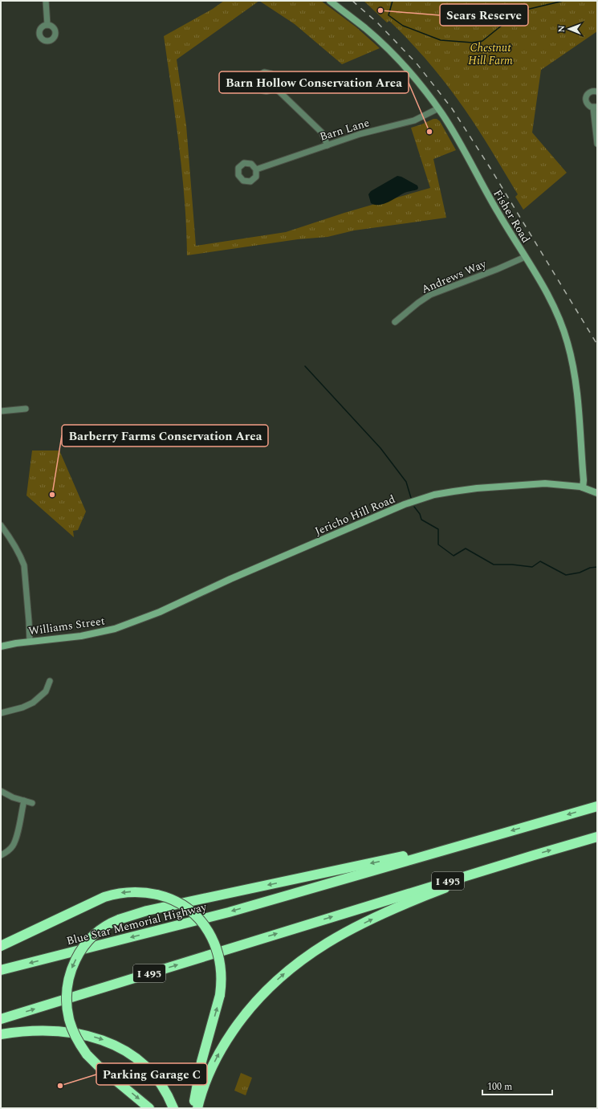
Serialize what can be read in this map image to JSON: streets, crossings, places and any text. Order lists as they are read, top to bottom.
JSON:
{
  "streets": {
    "highway": ["I 495", "Blue Star Memorial Highway"],
    "street": [
      "Barn Lane",
      "Fisher Road",
      "Andrews Way",
      "Jericho Hill Road",
      "Williams Street"
    ]
  },
  "crossings": [
    ["Barn Lane", "Fisher Road"],
    ["Fisher Road", "Andrews Way"],
    ["Fisher Road", "Jericho Hill Road"],
    ["Jericho Hill Road", "Williams Street"]
  ],
  "parks": ["Chestnut Hill Farm"],
  "places": [
    "Sears Reserve",
    "Barn Hollow Conservation Area",
    "Barberry Farms Conservation Area",
    "Parking Garage C"
  ],
  "scale_bar": "100 m",
  "north": "left"
}
